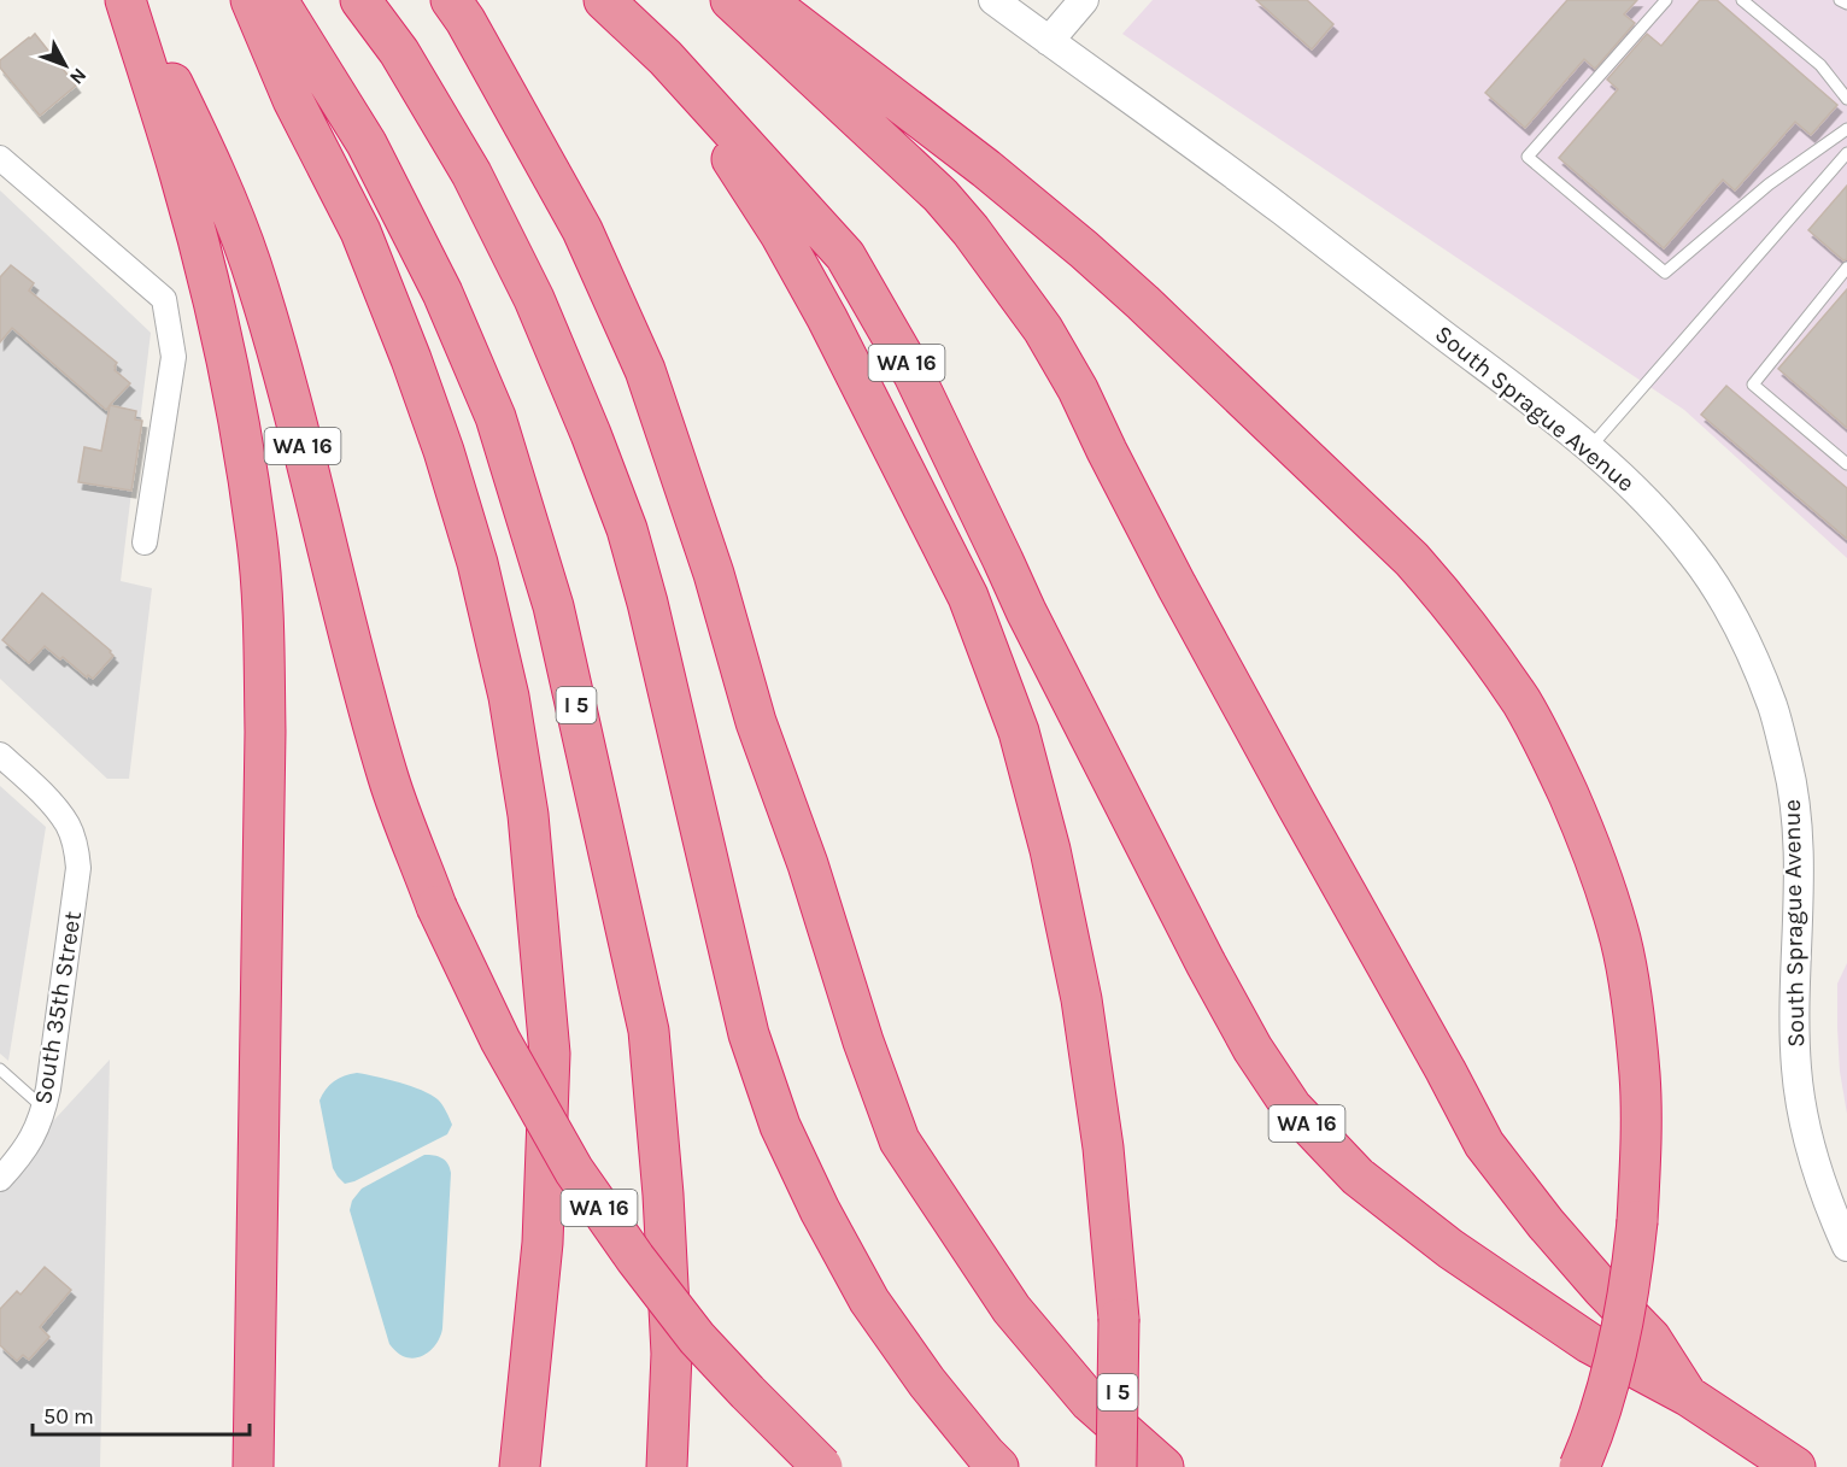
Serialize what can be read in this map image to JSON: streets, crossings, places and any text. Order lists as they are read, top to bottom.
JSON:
{
  "streets": {
    "highway": ["WA 16", "I 5"],
    "street": ["South Sprague Avenue", "South 35th Street"]
  },
  "crossings": [
    ["WA 16", "I 5"]
  ],
  "scale_bar": "50 m",
  "north": "bottom right"
}
